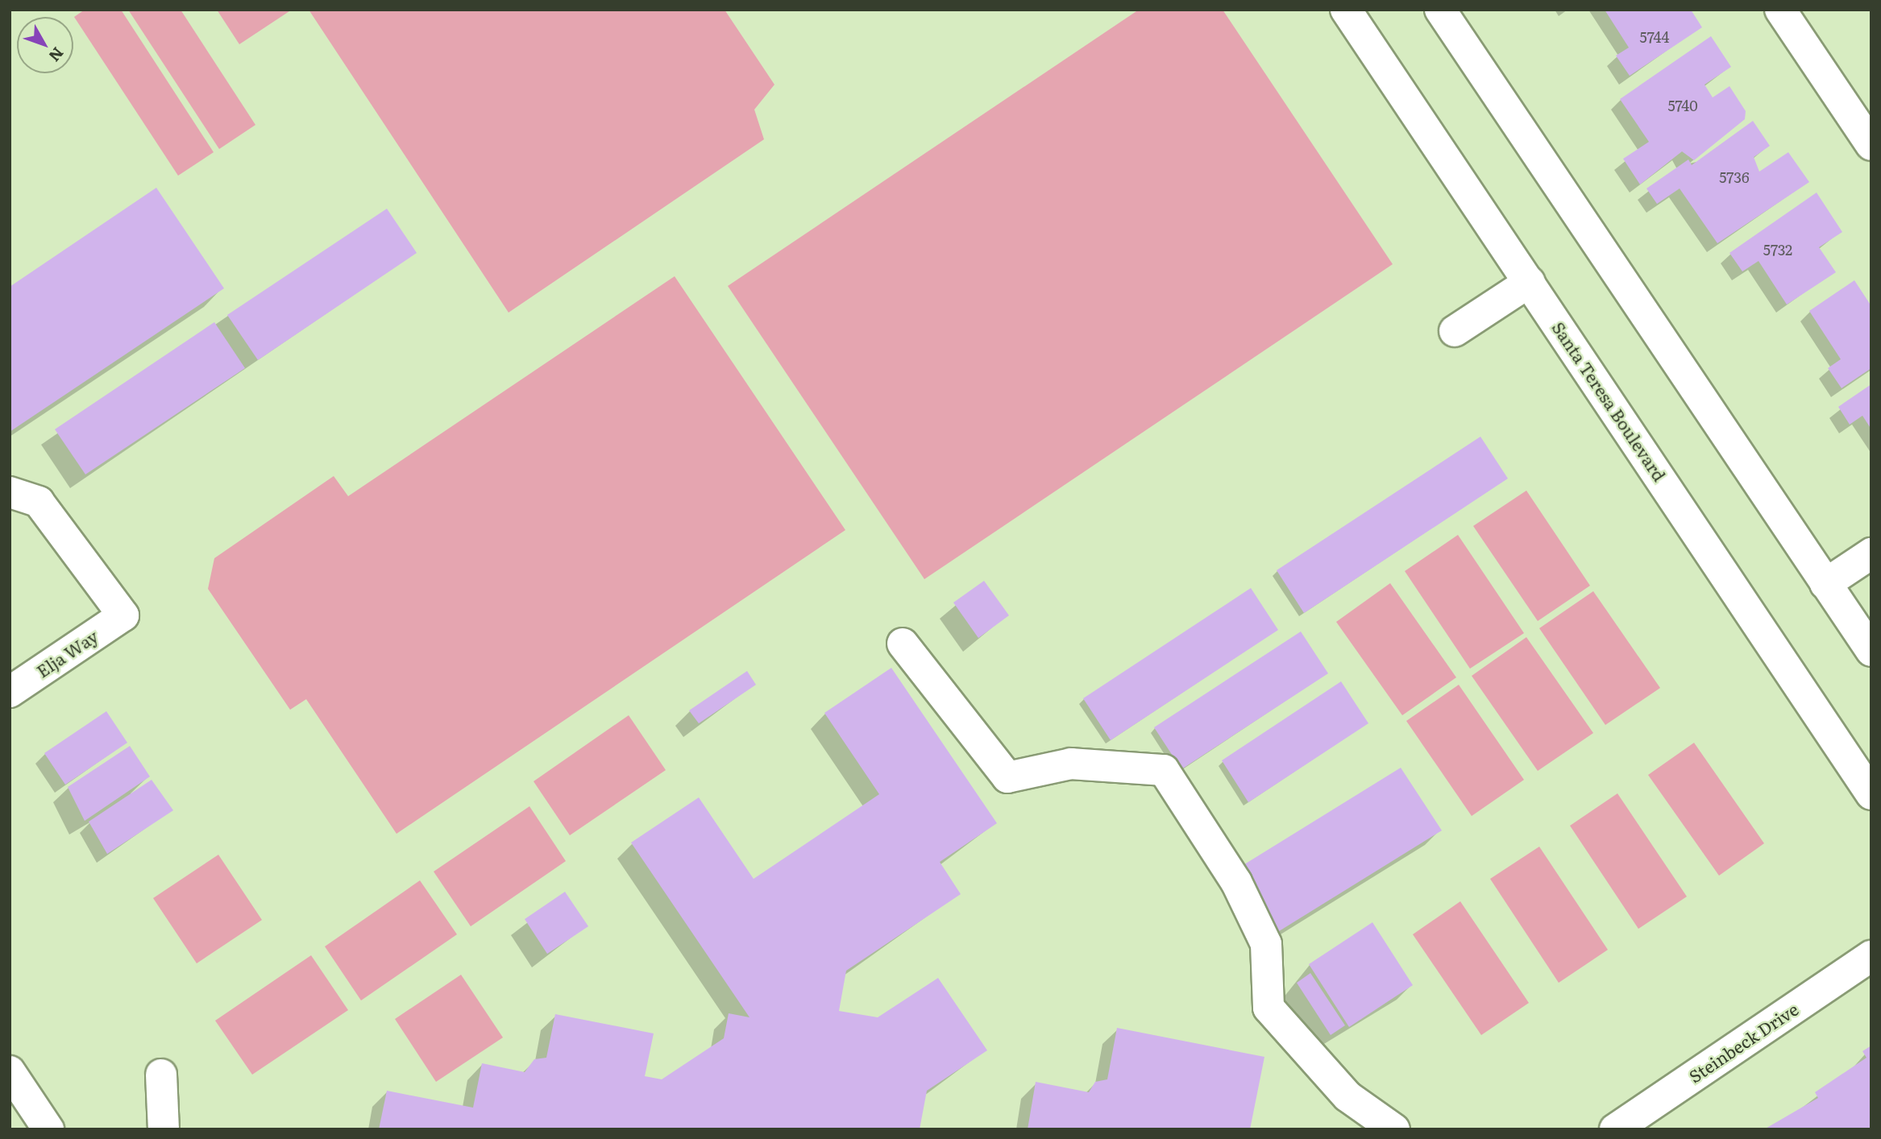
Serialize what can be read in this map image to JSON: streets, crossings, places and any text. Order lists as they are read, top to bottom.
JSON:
{
  "streets": {
    "main road": ["Santa Teresa Boulevard", "Elja Way", "Steinbeck Drive"]
  },
  "house_numbers": [
    "5744",
    "5740",
    "5736",
    "5732"
  ],
  "north": "bottom right"
}
